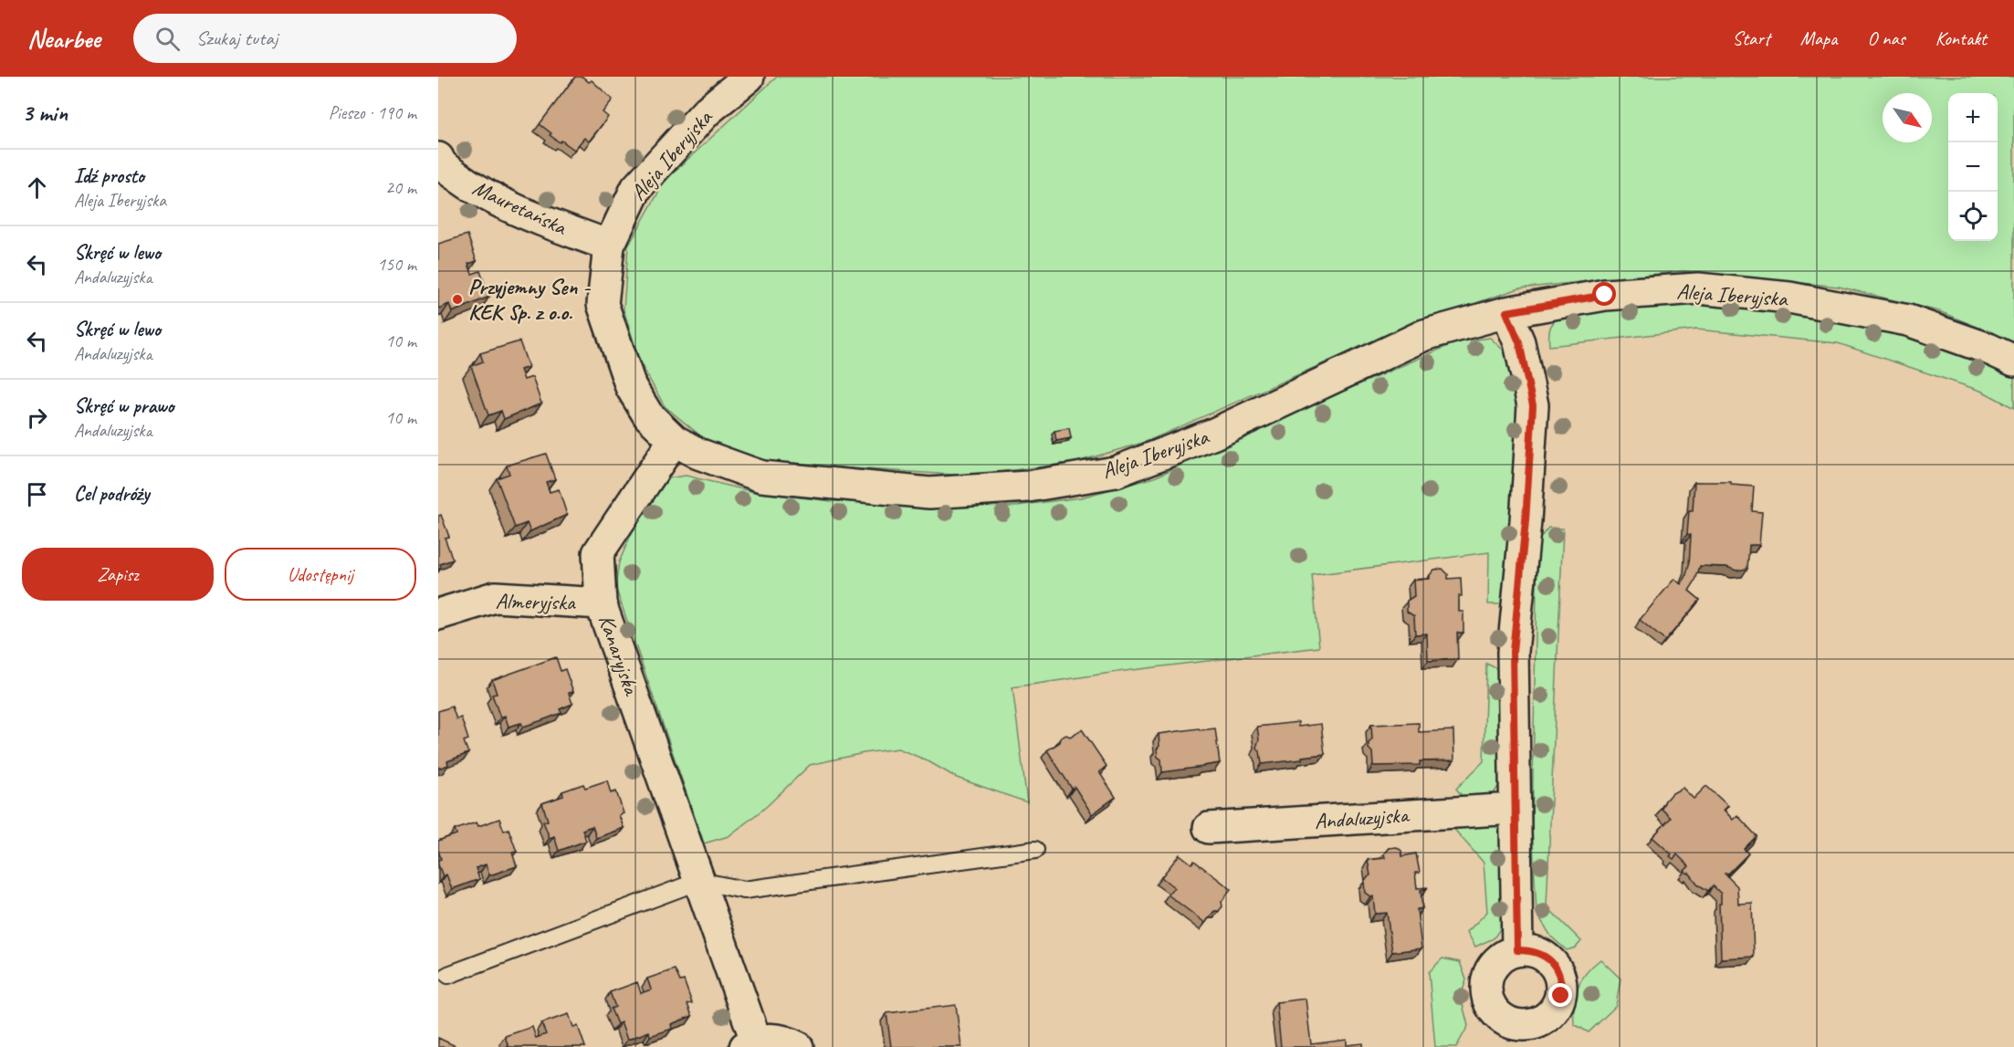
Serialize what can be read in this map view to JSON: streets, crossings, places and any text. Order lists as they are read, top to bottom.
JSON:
{
  "streets": {
    "street": [
      "Aleja Iberyjska",
      "Mauretańska",
      "Almeryjska",
      "Kanaryjska",
      "Andaluzyjska"
    ]
  },
  "crossings": [
    ["Aleja Iberyjska", "Mauretańska"],
    ["Aleja Iberyjska", "Kanaryjska"],
    ["Almeryjska", "Kanaryjska"]
  ],
  "places": ["Przyjemny Sen - KEK Sp. z o.o."],
  "north": "bottom right",
  "page": {
    "header": "Nearbee",
    "search": "Szukaj tutaj",
    "nav": [
      "Start",
      "Mapa",
      "O nas",
      "Kontakt"
    ],
    "heading": ["3 min", "Pieszo · 190 m"],
    "map_buttons": ["+", "−"],
    "list": [
      ["Idź prosto", "Aleja Iberyjska", "20 m"],
      ["Skręć w lewo", "Andaluzyjska", "150 m"],
      ["Skręć w lewo", "Andaluzyjska", "10 m"],
      ["Skręć w prawo", "Andaluzyjska", "10 m"],
      "Cel podróży"
    ],
    "buttons": ["Zapisz", "Udostępnij"]
  }
}
